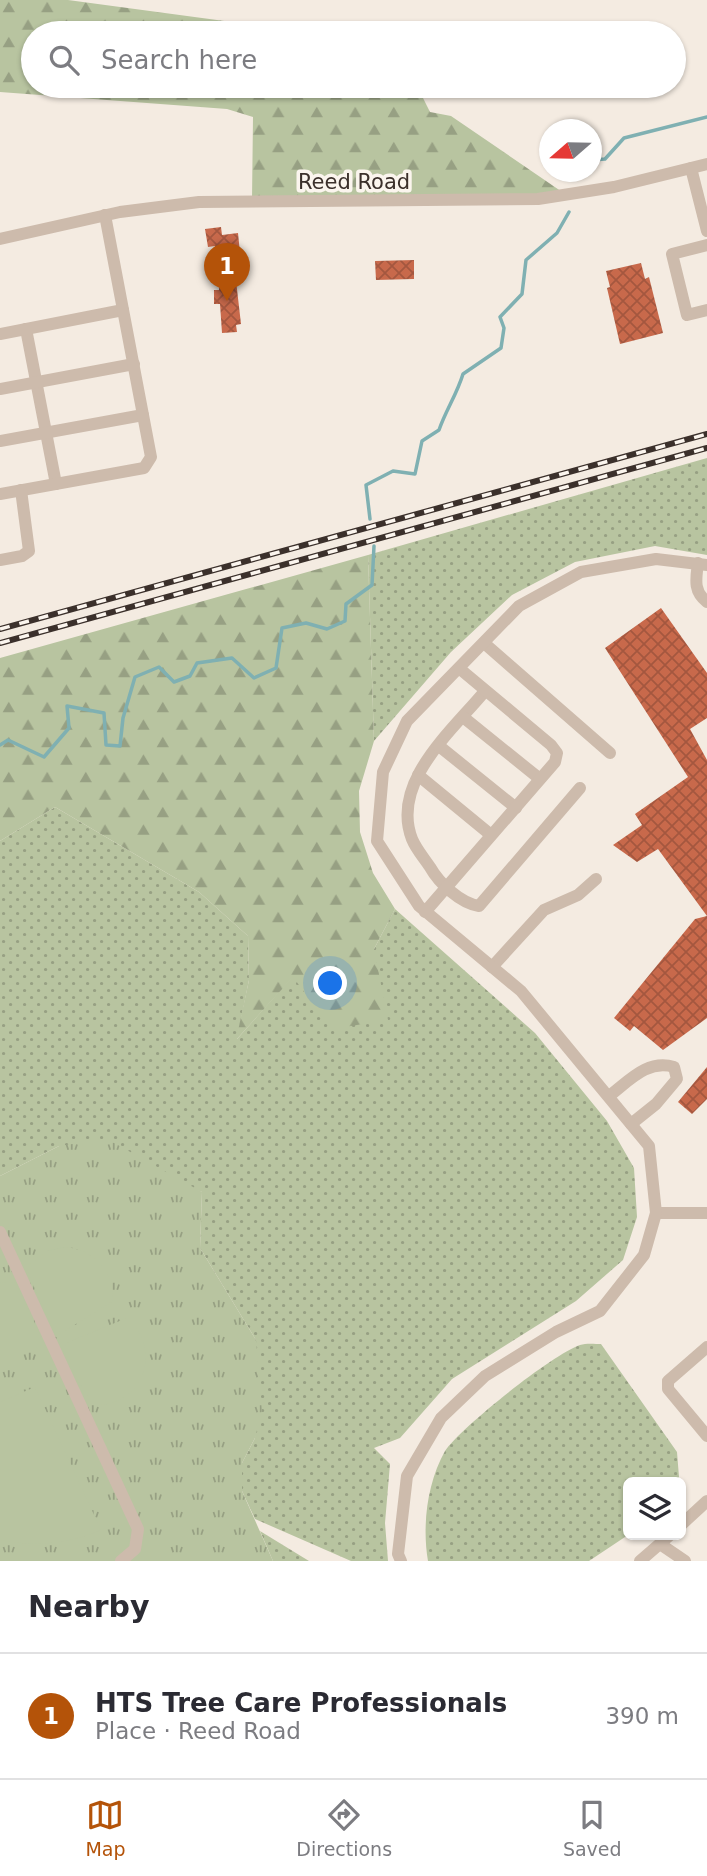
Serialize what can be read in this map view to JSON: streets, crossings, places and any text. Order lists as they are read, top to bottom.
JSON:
{
  "streets": {
    "street": ["Reed Road"]
  },
  "north": "left",
  "page": {
    "search": "Search here",
    "pins": "1",
    "heading": "Nearby",
    "list": [
      {
        "mark": "1",
        "name": "HTS Tree Care Professionals",
        "note": "Place · Reed Road",
        "value": "390 m"
      }
    ],
    "nav": ["Map", "Directions", "Saved"]
  }
}
